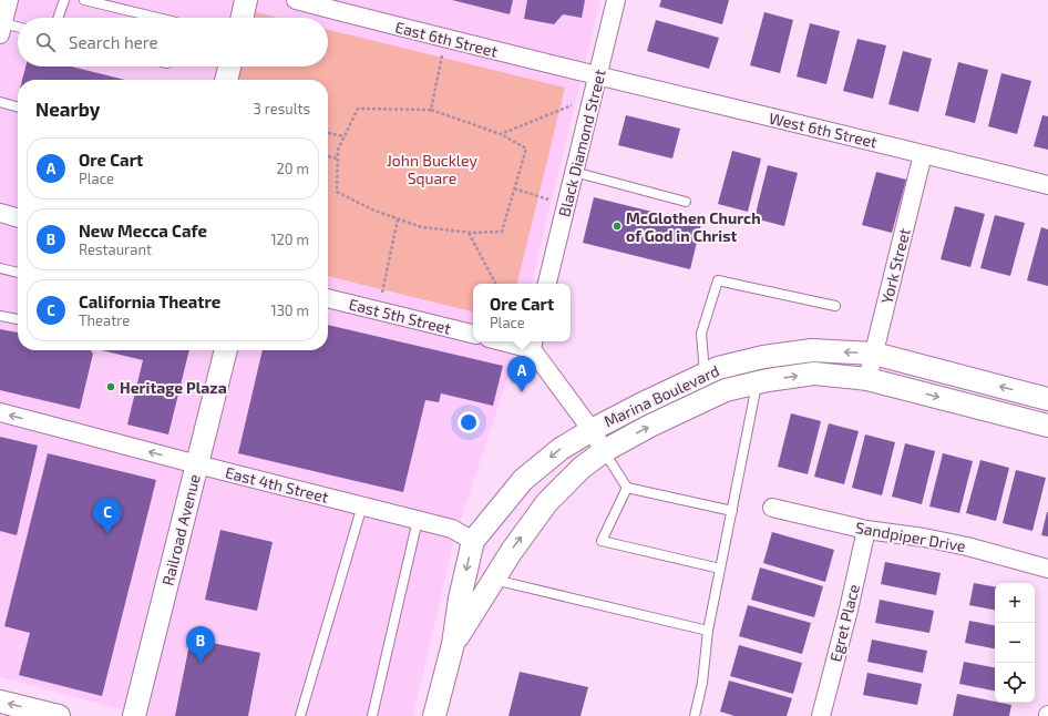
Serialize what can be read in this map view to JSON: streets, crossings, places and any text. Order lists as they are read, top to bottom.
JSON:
{
  "streets": {
    "street": [
      "East 6th Street",
      "West 6th Street",
      "Black Diamond Street",
      "York Street",
      "East 5th Street",
      "Marina Boulevard",
      "East 4th Street",
      "Railroad Avenue",
      "Sandpiper Drive",
      "Egret Place"
    ]
  },
  "crossings": [
    ["East 6th Street", "West 6th Street"],
    ["East 6th Street", "Black Diamond Street"],
    ["West 6th Street", "Black Diamond Street"],
    ["West 6th Street", "York Street"],
    ["York Street", "Marina Boulevard"],
    ["Marina Boulevard", "East 4th Street"],
    ["East 4th Street", "Railroad Avenue"],
    ["Sandpiper Drive", "Egret Place"]
  ],
  "one_way": ["East 4th Street"],
  "parks": ["John Buckley Square"],
  "places": ["McGlothen Church of God in Christ", "Heritage Plaza"],
  "page": {
    "search": "Search here",
    "heading": ["Nearby", "3 results"],
    "list": [
      {
        "mark": "A",
        "name": "Ore Cart",
        "note": "Place",
        "value": "20 m"
      },
      {
        "mark": "B",
        "name": "New Mecca Cafe",
        "note": "Restaurant",
        "value": "120 m"
      },
      {
        "mark": "C",
        "name": "California Theatre",
        "note": "Theatre",
        "value": "130 m"
      }
    ],
    "popup": ["Ore Cart", "Place"],
    "pins": ["A", "C", "B"],
    "map_buttons": ["+", "−"]
  }
}
